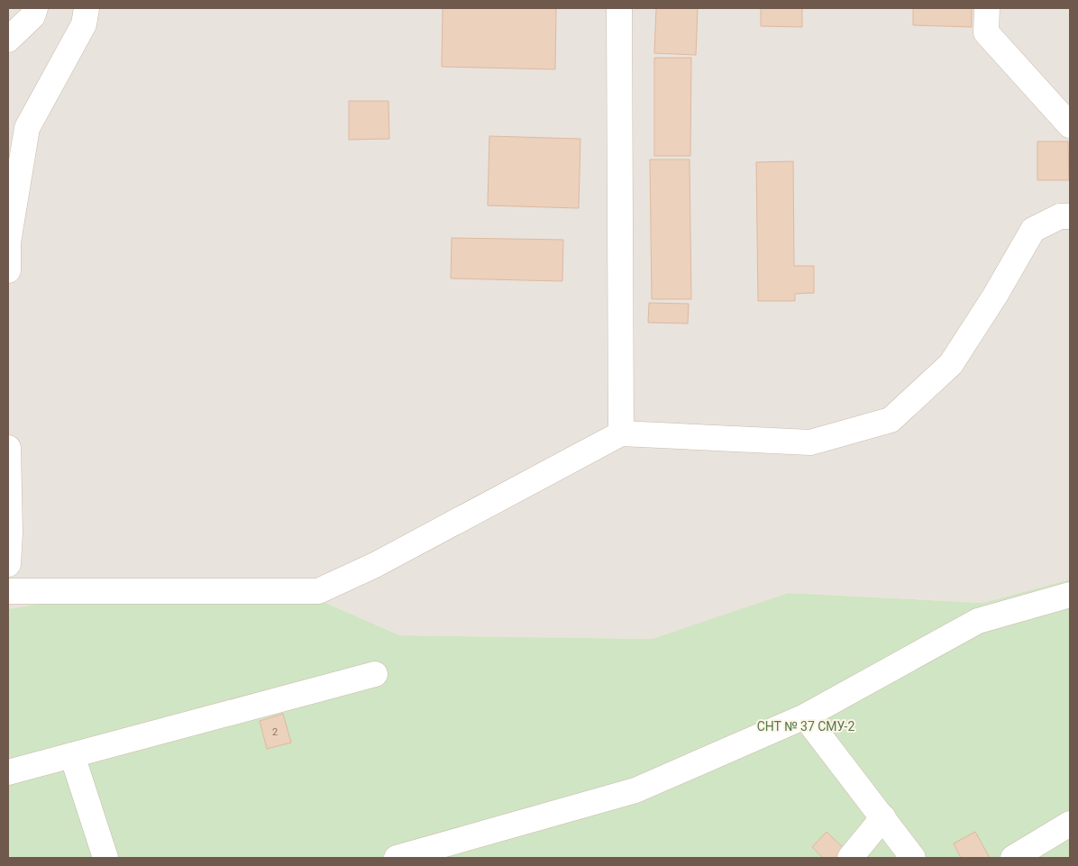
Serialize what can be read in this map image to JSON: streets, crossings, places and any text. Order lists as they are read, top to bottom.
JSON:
{
  "parks": ["СНТ № 37 СМУ-2"],
  "house_numbers": ["2"]
}
